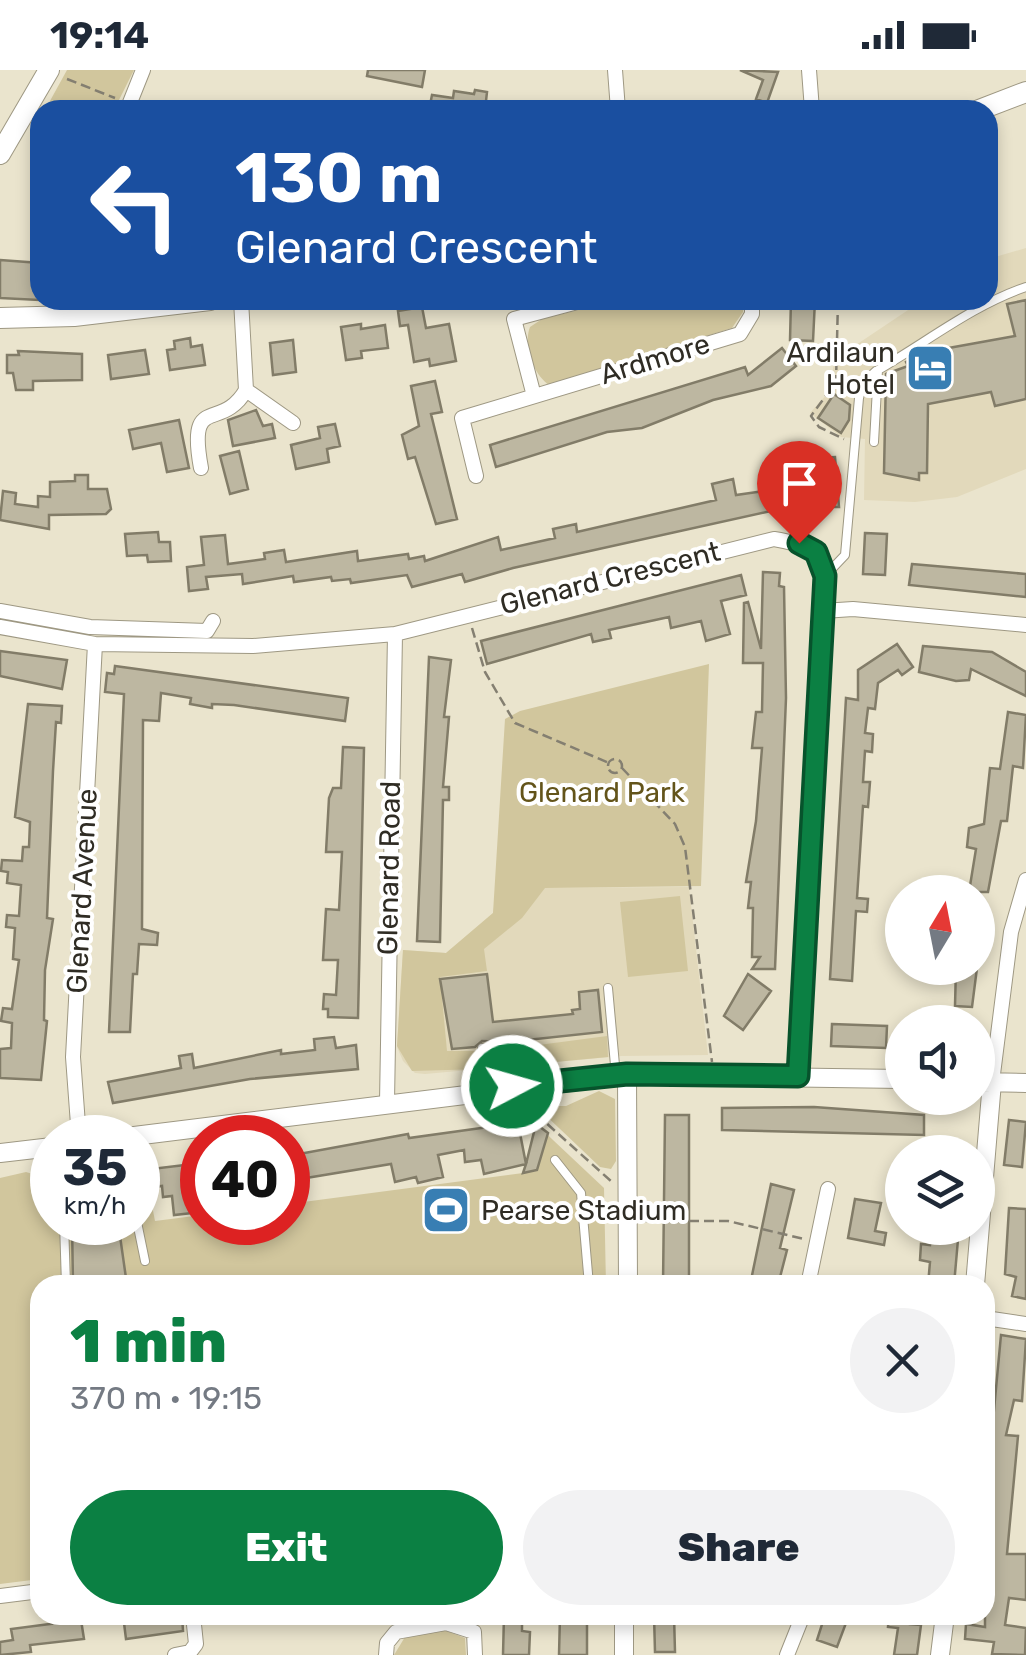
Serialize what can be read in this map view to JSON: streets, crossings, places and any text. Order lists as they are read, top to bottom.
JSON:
{
  "streets": {
    "street": [
      "Ardmore",
      "Glenard Crescent",
      "Glenard Road",
      "Glenard Avenue"
    ]
  },
  "crossings": [
    ["Glenard Crescent", "Glenard Road"],
    ["Glenard Crescent", "Glenard Avenue"]
  ],
  "parks": ["Glenard Park"],
  "places": {
    "hotel": ["Ardilaun Hotel"],
    "sports": ["Pearse Stadium"]
  },
  "north": "top",
  "page": {
    "status": "19:14",
    "turn": ["130 m", "Glenard Crescent"],
    "speed": "35 km/h",
    "limit": "40",
    "heading": ["1 min", "370 m · 19:15"],
    "buttons": ["Exit", "Share"]
  }
}
